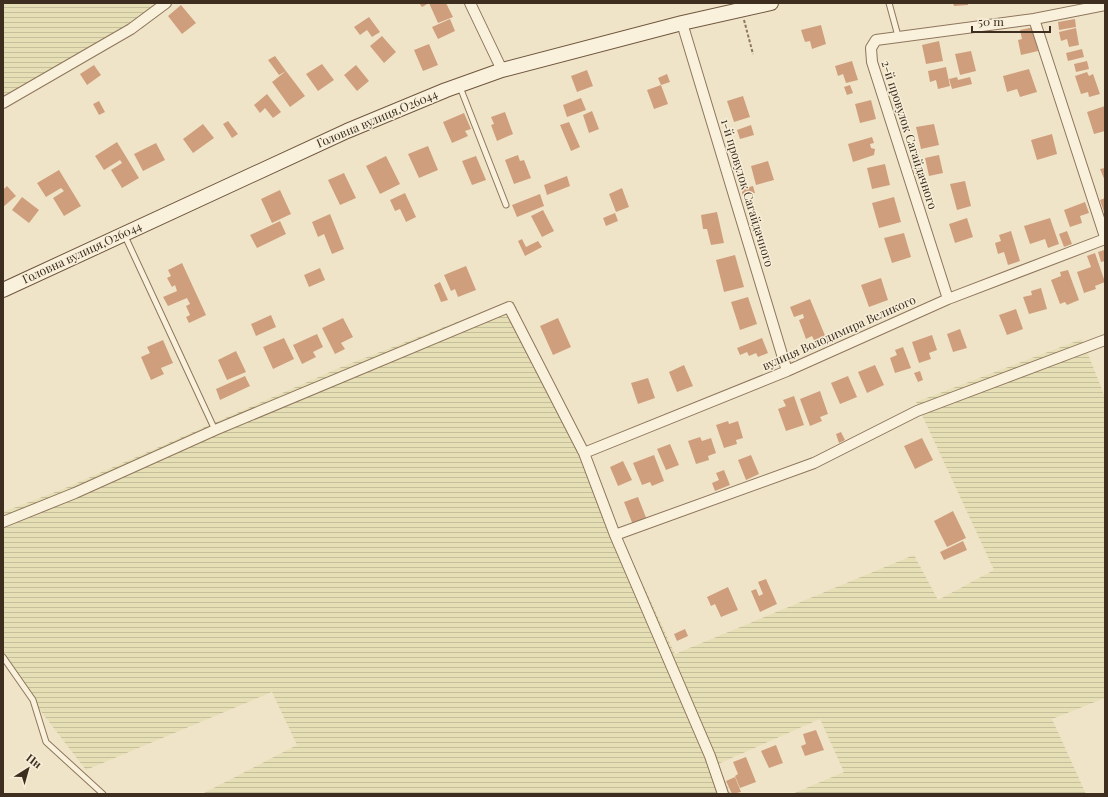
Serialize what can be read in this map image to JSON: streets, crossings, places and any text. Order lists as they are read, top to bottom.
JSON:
{
  "streets": {
    "main road": ["Головна вулиця,О26044"],
    "street": ["2-й провулок Сагайдачного", "1-й провулок Сагайдачного", "вулиця Володимира Великого"]
  },
  "crossings": [
    ["Головна вулиця,О26044", "1-й провулок Сагайдачного"],
    ["2-й провулок Сагайдачного", "вулиця Володимира Великого"],
    ["1-й провулок Сагайдачного", "вулиця Володимира Великого"]
  ],
  "scale_bar": "50 m",
  "north": "top right"
}
